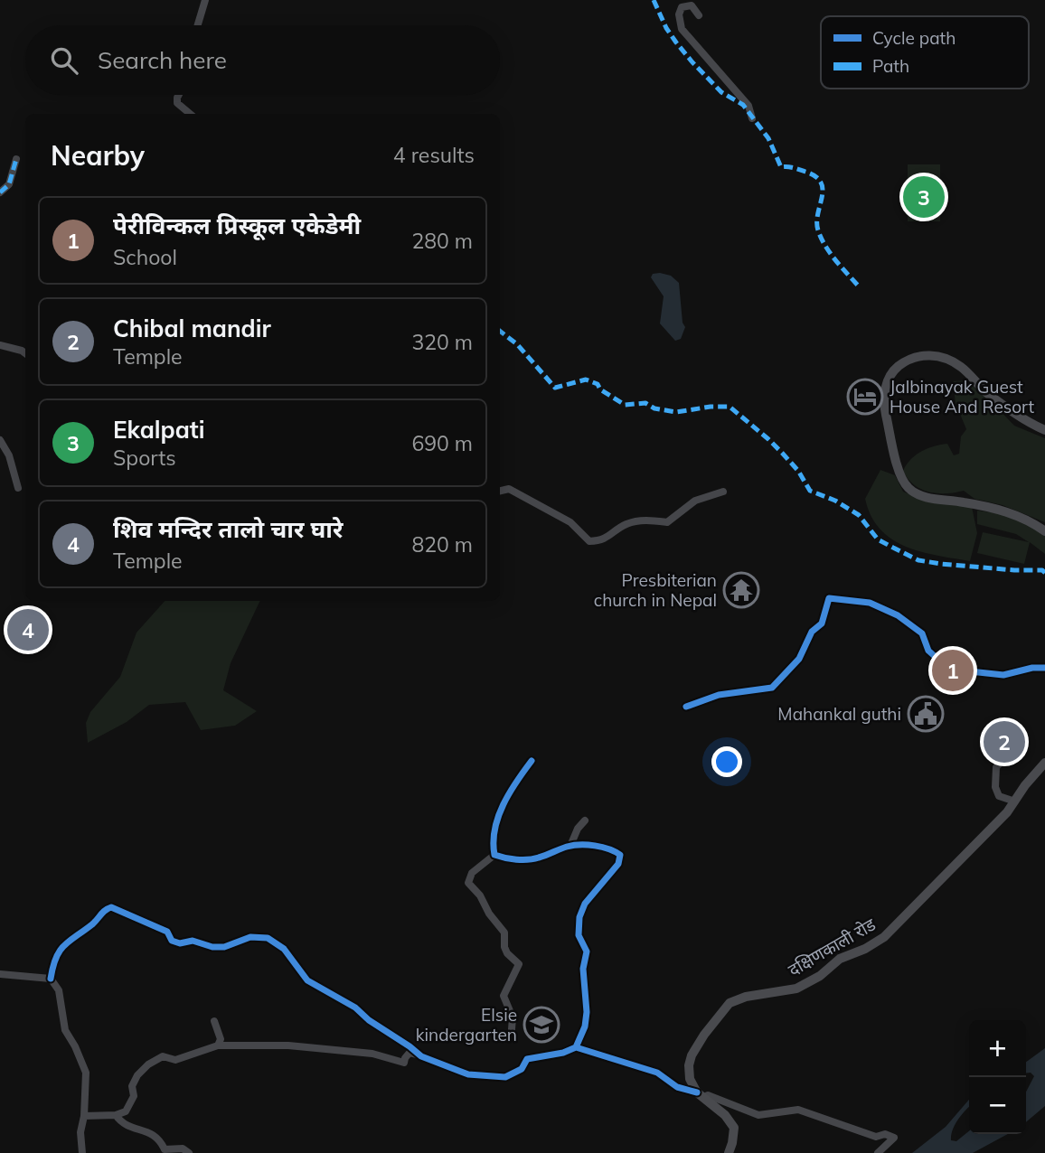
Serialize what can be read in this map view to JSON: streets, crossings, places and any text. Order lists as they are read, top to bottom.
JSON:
{
  "streets": {
    "main road": ["दक्षिणकाली रोड"]
  },
  "places": {
    "hotel": ["Jalbinayak Guest House And Resort"],
    "temple": ["Presbiterian church in Nepal"],
    "public building": ["Mahankal guthi"],
    "school or university": ["Elsie kindergarten"]
  },
  "legend": ["Cycle path", "Path"],
  "page": {
    "search": "Search here",
    "heading": ["Nearby", "4 results"],
    "pins": [
      "3",
      "4",
      "1",
      "2"
    ],
    "list": [
      {
        "mark": "1",
        "name": "पेरीविन्कल प्रिस्कूल एकेडेमी",
        "note": "School",
        "value": "280 m"
      },
      {
        "mark": "2",
        "name": "Chibal mandir",
        "note": "Temple",
        "value": "320 m"
      },
      {
        "mark": "3",
        "name": "Ekalpati",
        "note": "Sports",
        "value": "690 m"
      },
      {
        "mark": "4",
        "name": "शिव मन्दिर तालो चार घारे",
        "note": "Temple",
        "value": "820 m"
      }
    ],
    "map_buttons": ["+", "−"]
  }
}
